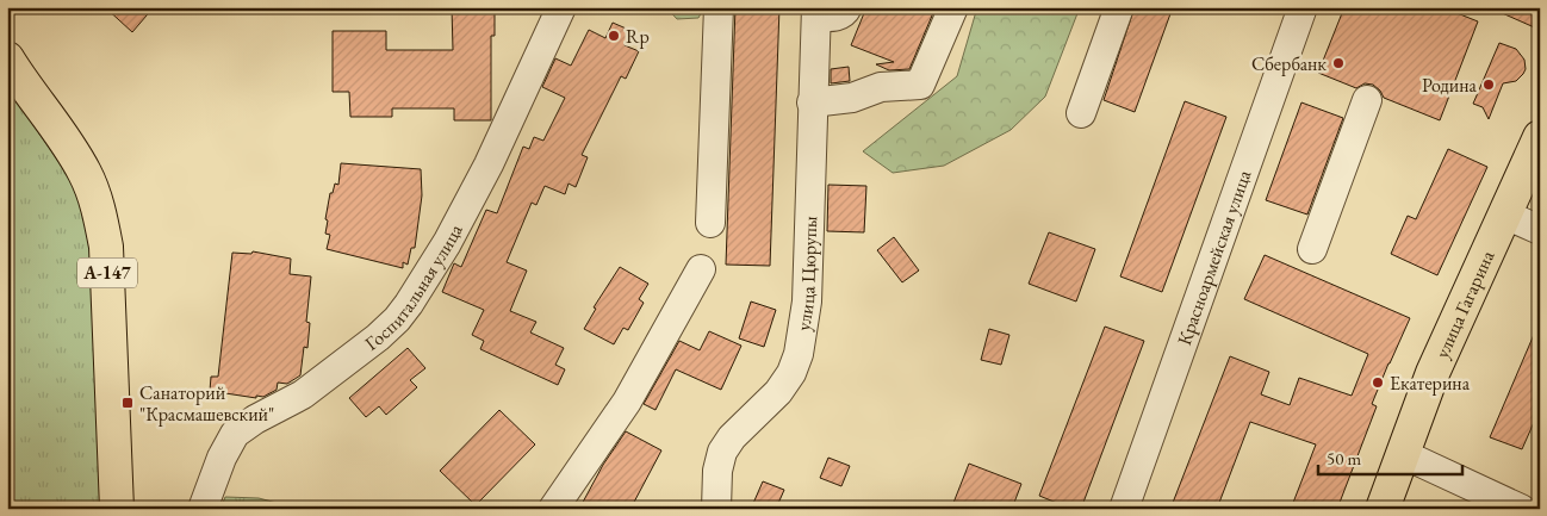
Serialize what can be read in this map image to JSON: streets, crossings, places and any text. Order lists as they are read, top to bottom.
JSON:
{
  "streets": {
    "main road": ["А-147", "улица Гагарина"],
    "street": ["Красноармейская улица", "улица Цюрупы", "Госпитальная улица"]
  },
  "places": {
    "other": [
      "Rp",
      "Сбербанк",
      "Родина",
      "Екатерина"
    ],
    "transit": ["Санаторий \"Красмашевский\""]
  },
  "scale_bar": "50 m"
}
